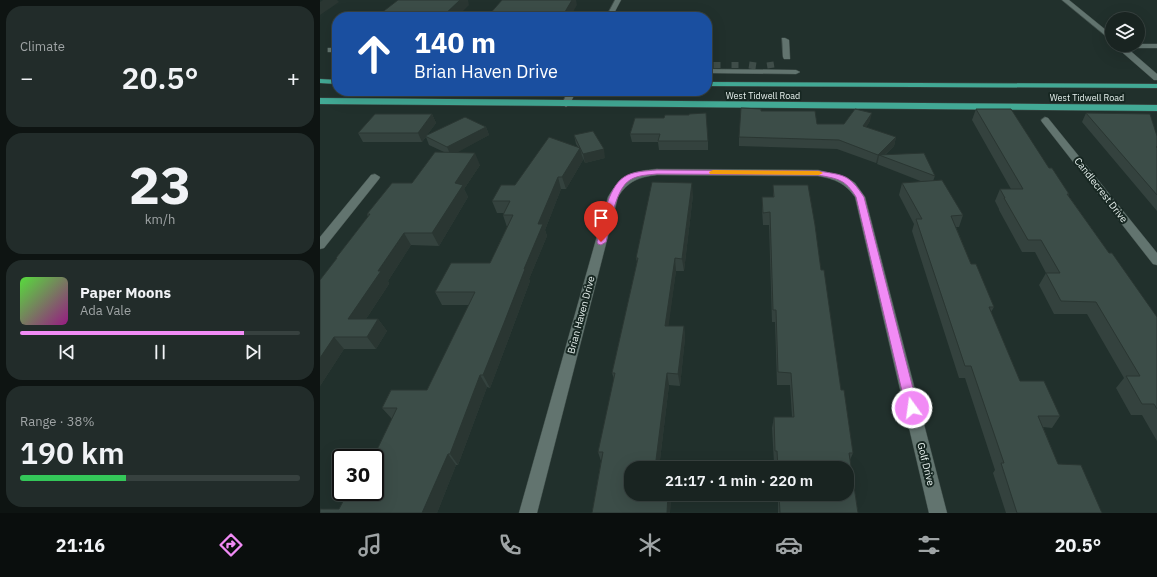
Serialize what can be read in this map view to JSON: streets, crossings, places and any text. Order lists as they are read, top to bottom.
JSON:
{
  "streets": {
    "main road": ["West Tidwell Road"],
    "street": ["Candlecrest Drive", "Brian Haven Drive", "Golf Drive"]
  },
  "crossings": [
    ["Brian Haven Drive", "Golf Drive"]
  ],
  "page": {
    "tile": [
      "Climate",
      ["23", "km/h"],
      ["Range · 38%", "190 km"]
    ],
    "turn": ["140 m", "Brian Haven Drive"],
    "heat": ["−", "20.5°", "+"],
    "song": ["Paper Moons", "Ada Vale"],
    "limit": "30",
    "trip": "21:17 · 1 min · 220 m",
    "tabs": ["21:16", "20.5°"]
  }
}
